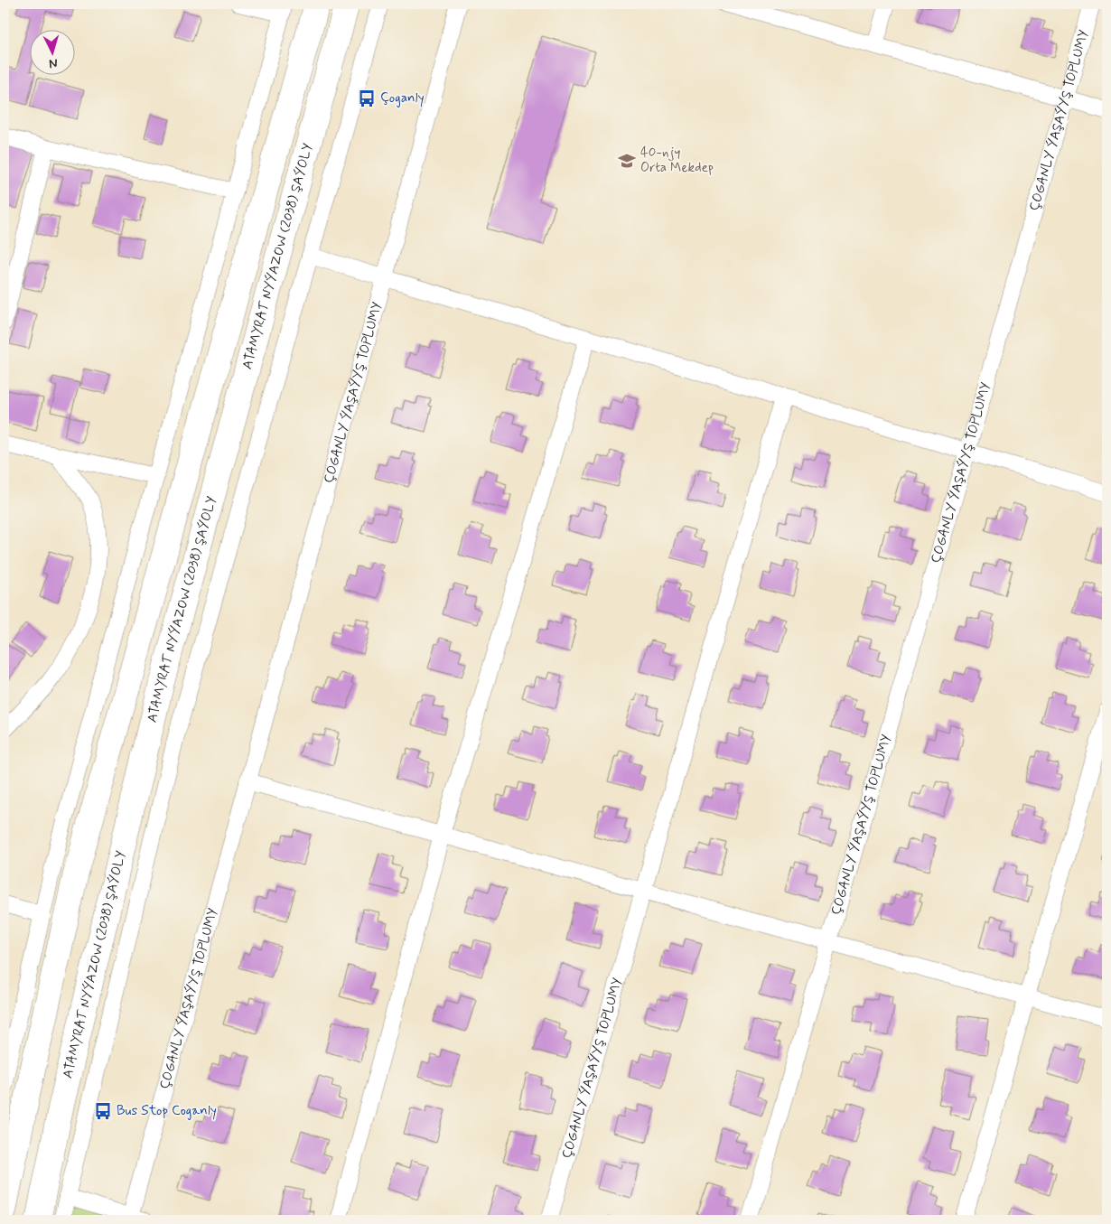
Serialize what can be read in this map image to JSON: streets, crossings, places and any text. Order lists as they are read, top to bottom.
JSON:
{
  "streets": {
    "main road": ["ATAMYRAT NYÝAZOW (2038) ŞAÝOLY"],
    "street": ["ÇOGANLY ÝAŞAÝYŞ TOPLUMY"]
  },
  "places": {
    "bus stop": ["Çoganly", "Bus Stop Coganly"],
    "school or university": ["40-njy Orta Mekdep"]
  },
  "north": "bottom"
}
